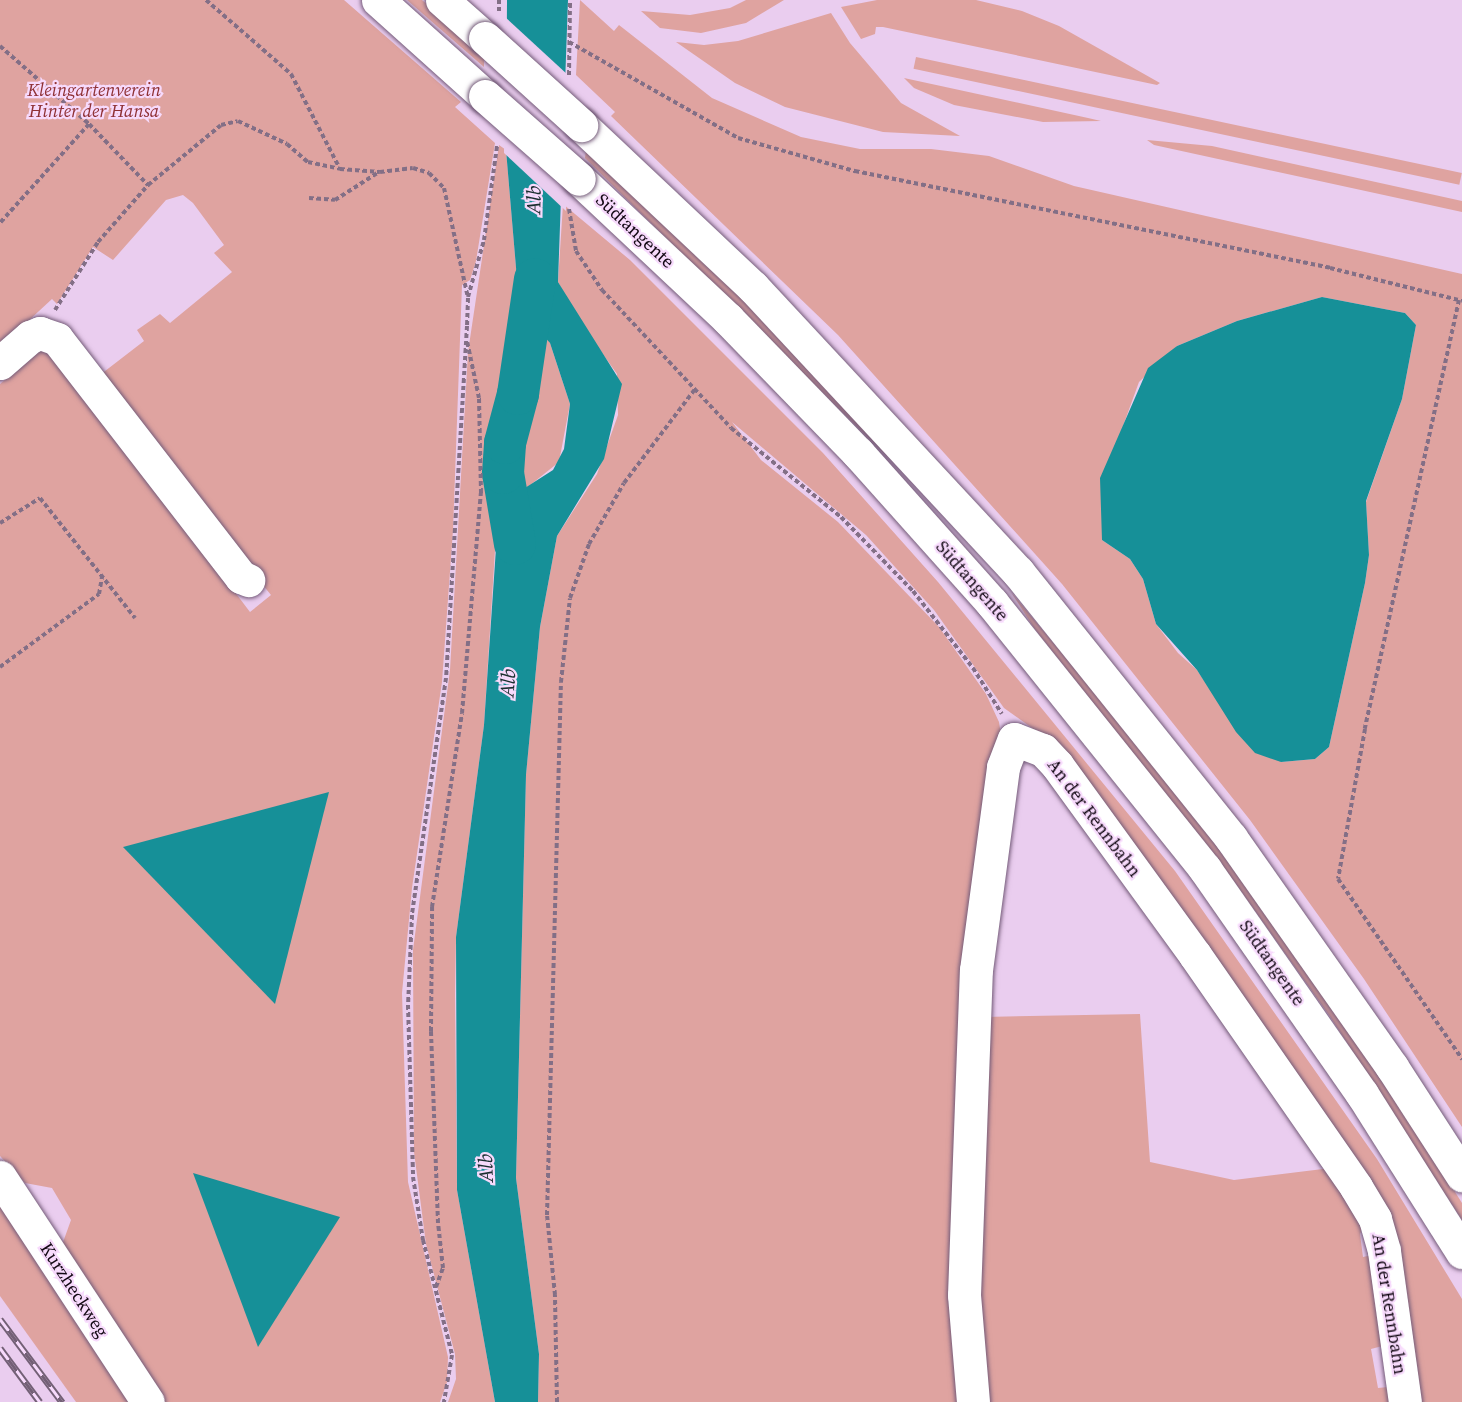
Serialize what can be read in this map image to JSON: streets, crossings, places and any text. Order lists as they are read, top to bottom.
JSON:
{
  "streets": {
    "main road": ["Südtangente", "An der Rennbahn", "Kurzheckweg"]
  },
  "water": ["Alb"],
  "parks": ["Kleingartenverein Hinter der Hansa"]
}
